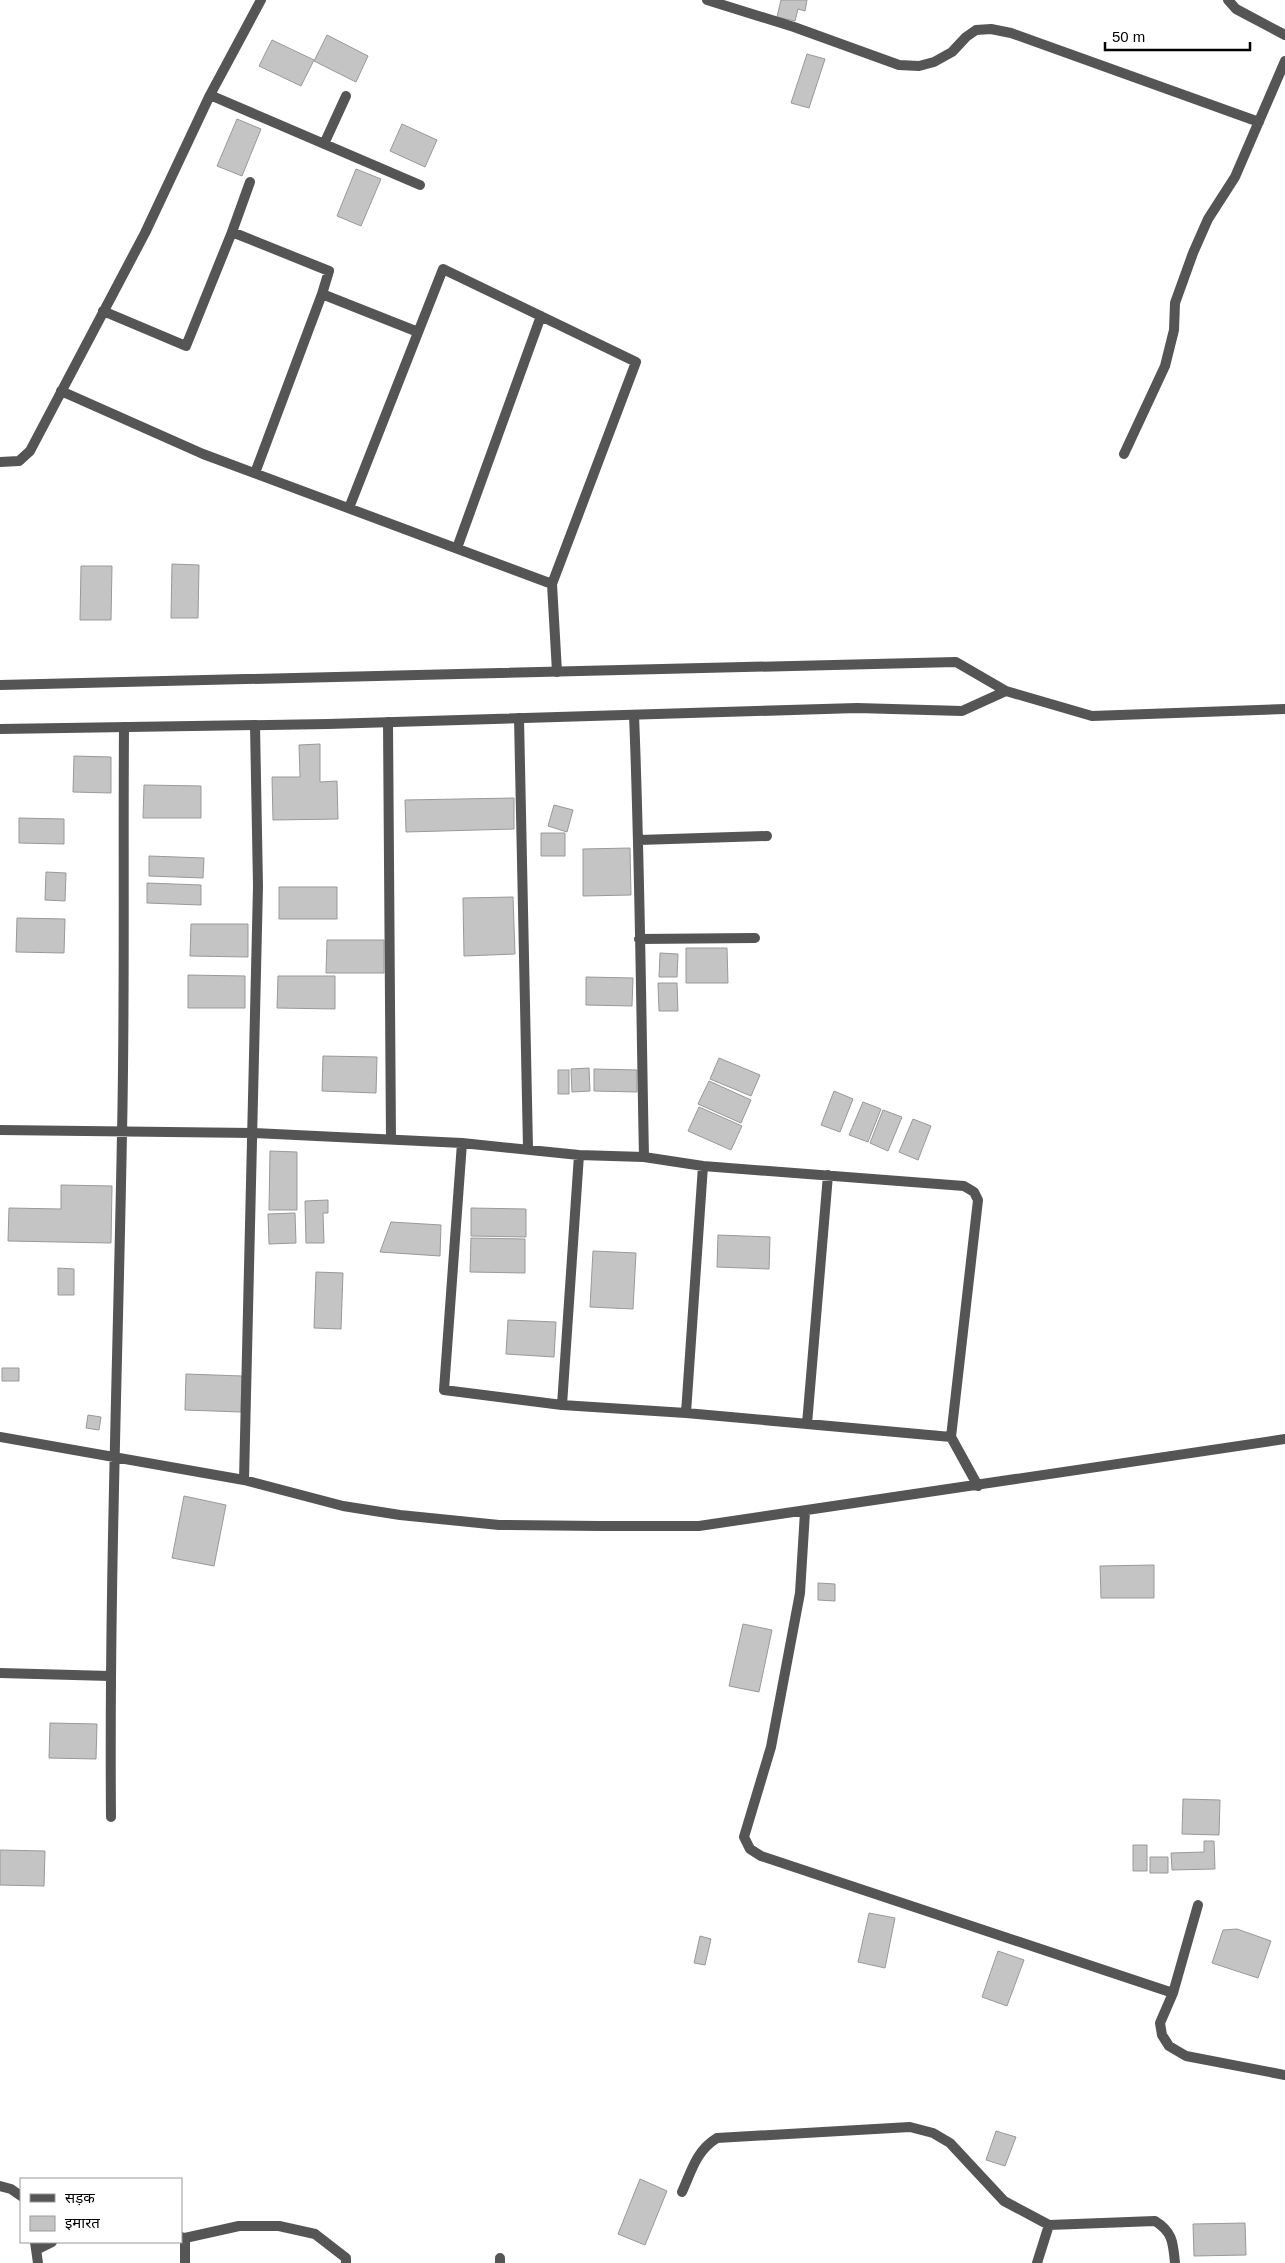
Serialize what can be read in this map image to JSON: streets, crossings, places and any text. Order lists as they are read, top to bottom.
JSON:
{
  "legend": ["सड़क", "इमारत"],
  "scale_bar": "50 m"
}
